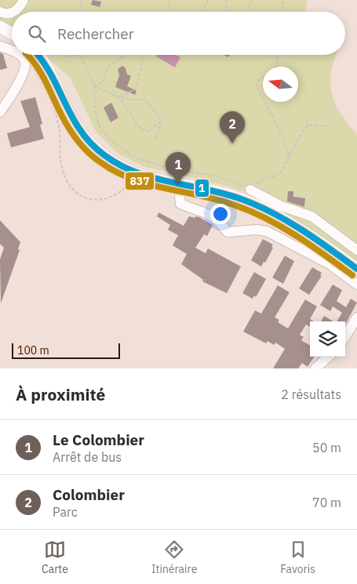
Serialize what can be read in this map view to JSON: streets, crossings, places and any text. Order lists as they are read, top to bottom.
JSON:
{
  "lines": ["transit line 1", "transit line 837"],
  "scale_bar": "100 m",
  "north": "left",
  "page": {
    "search": "Rechercher",
    "pins": ["2", "1"],
    "scale": "100 m",
    "heading": ["À proximité", "2 résultats"],
    "list": [
      {
        "mark": "1",
        "name": "Le Colombier",
        "note": "Arrêt de bus",
        "value": "50 m"
      },
      {
        "mark": "2",
        "name": "Colombier",
        "note": "Parc",
        "value": "70 m"
      }
    ],
    "nav": ["Carte", "Itinéraire", "Favoris"]
  }
}
